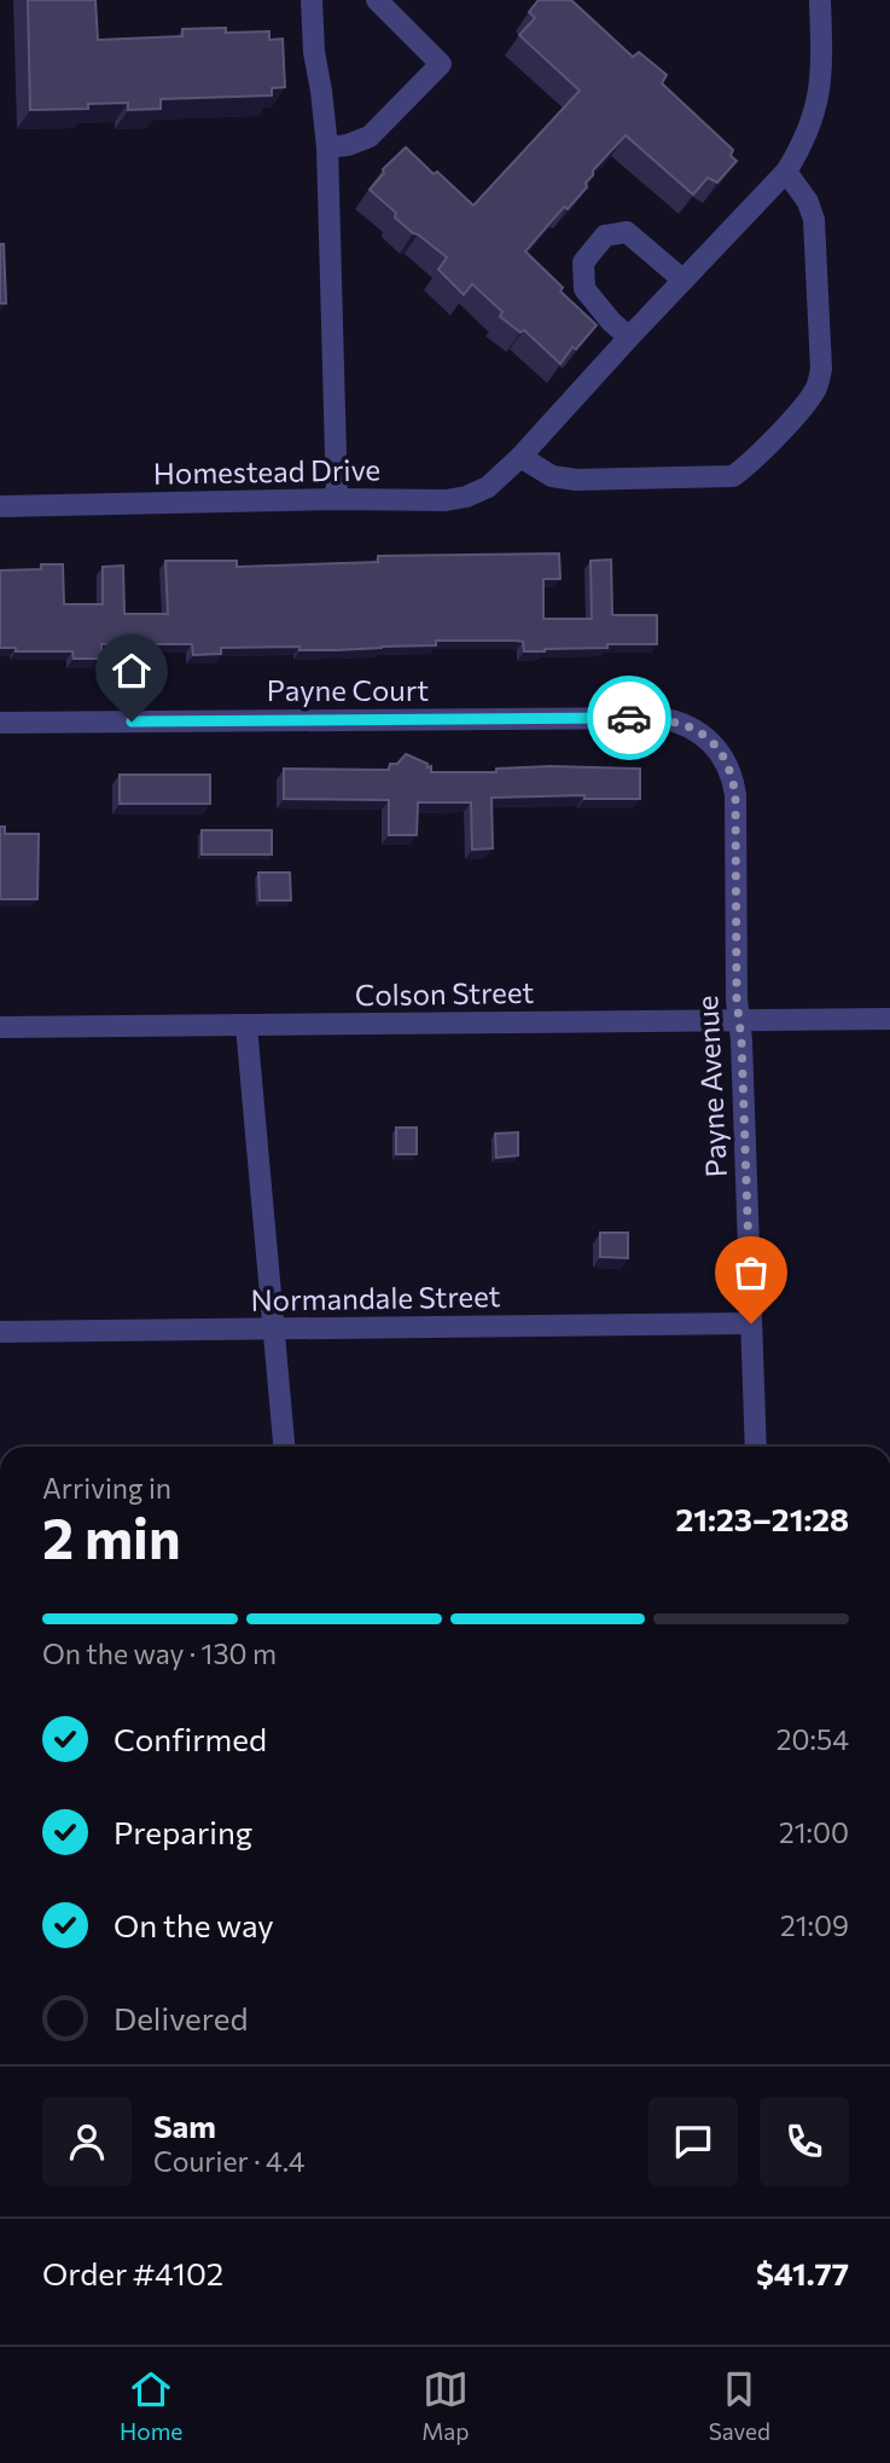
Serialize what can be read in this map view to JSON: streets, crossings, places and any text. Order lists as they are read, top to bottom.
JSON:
{
  "streets": {
    "street": [
      "Homestead Drive",
      "Payne Court",
      "Colson Street",
      "Payne Avenue",
      "Normandale Street"
    ]
  },
  "crossings": [
    ["Payne Court", "Payne Avenue"],
    ["Colson Street", "Payne Avenue"],
    ["Payne Avenue", "Normandale Street"]
  ],
  "page": {
    "heading": ["2 min", "Arriving in", "21:23–21:28"],
    "panel": [
      "Sam",
      "Courier · 4.4",
      "Order #4102",
      "$41.77"
    ],
    "bar": "On the way · 130 m",
    "list": [
      ["Confirmed", "20:54"],
      ["Preparing", "21:00"],
      ["On the way", "21:09"],
      "Delivered"
    ],
    "tabs": ["Home", "Map", "Saved"]
  }
}
